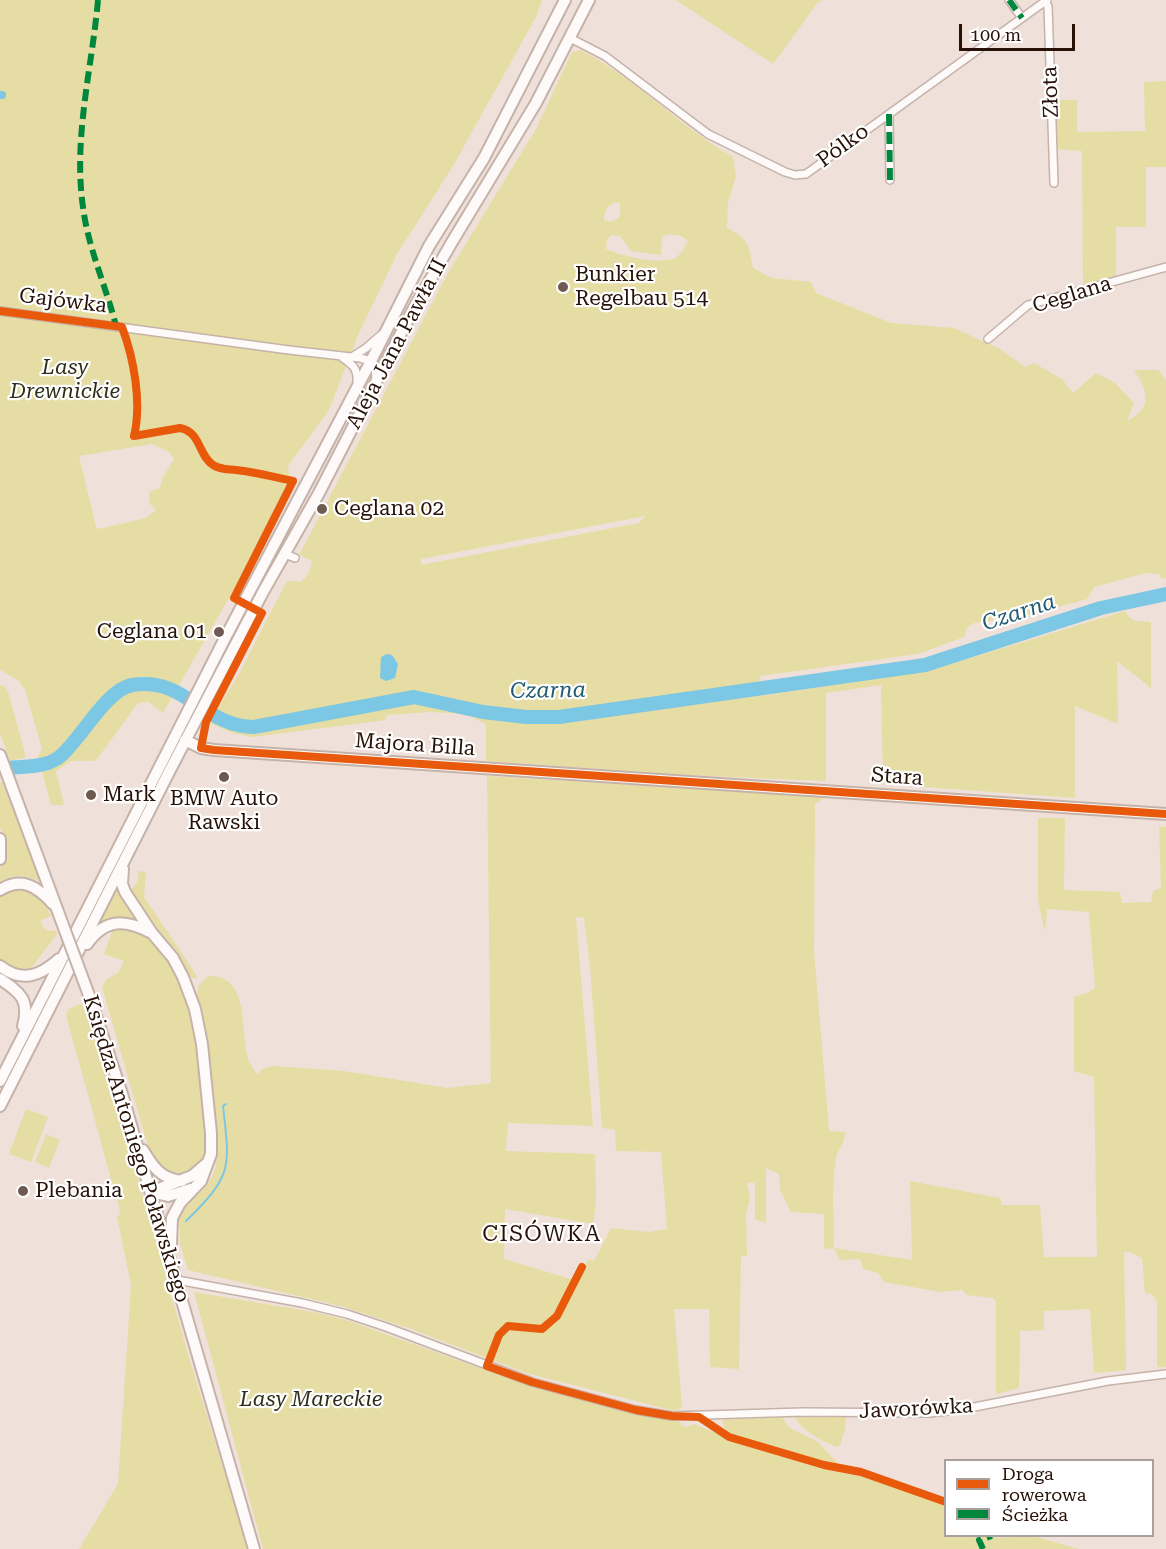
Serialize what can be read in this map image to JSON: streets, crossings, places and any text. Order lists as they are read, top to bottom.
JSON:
{
  "streets": {
    "main road": [
      "Aleja Jana Pawła II",
      "Majora Billa",
      "Stara",
      "Księdza Antoniego Poławskiego"
    ],
    "street": [
      "Złota",
      "Pólko",
      "Ceglana",
      "Gajówka",
      "Jaworówka"
    ]
  },
  "crossings": [
    ["Złota", "Pólko"],
    ["Pólko", "Aleja Jana Pawła II"],
    ["Gajówka", "Aleja Jana Pawła II"],
    ["Majora Billa", "Stara"],
    ["Księdza Antoniego Poławskiego", "Jaworówka"]
  ],
  "districts": ["CISÓWKA"],
  "water": ["Czarna"],
  "parks": ["Lasy Drewnickie", "Lasy Mareckie"],
  "places": [
    "Bunkier Regelbau 514",
    "Ceglana 02",
    "Ceglana 01",
    "BMW Auto Rawski",
    "Mark",
    "Plebania"
  ],
  "legend": ["Droga rowerowa", "Ścieżka"],
  "scale_bar": "100 m"
}
